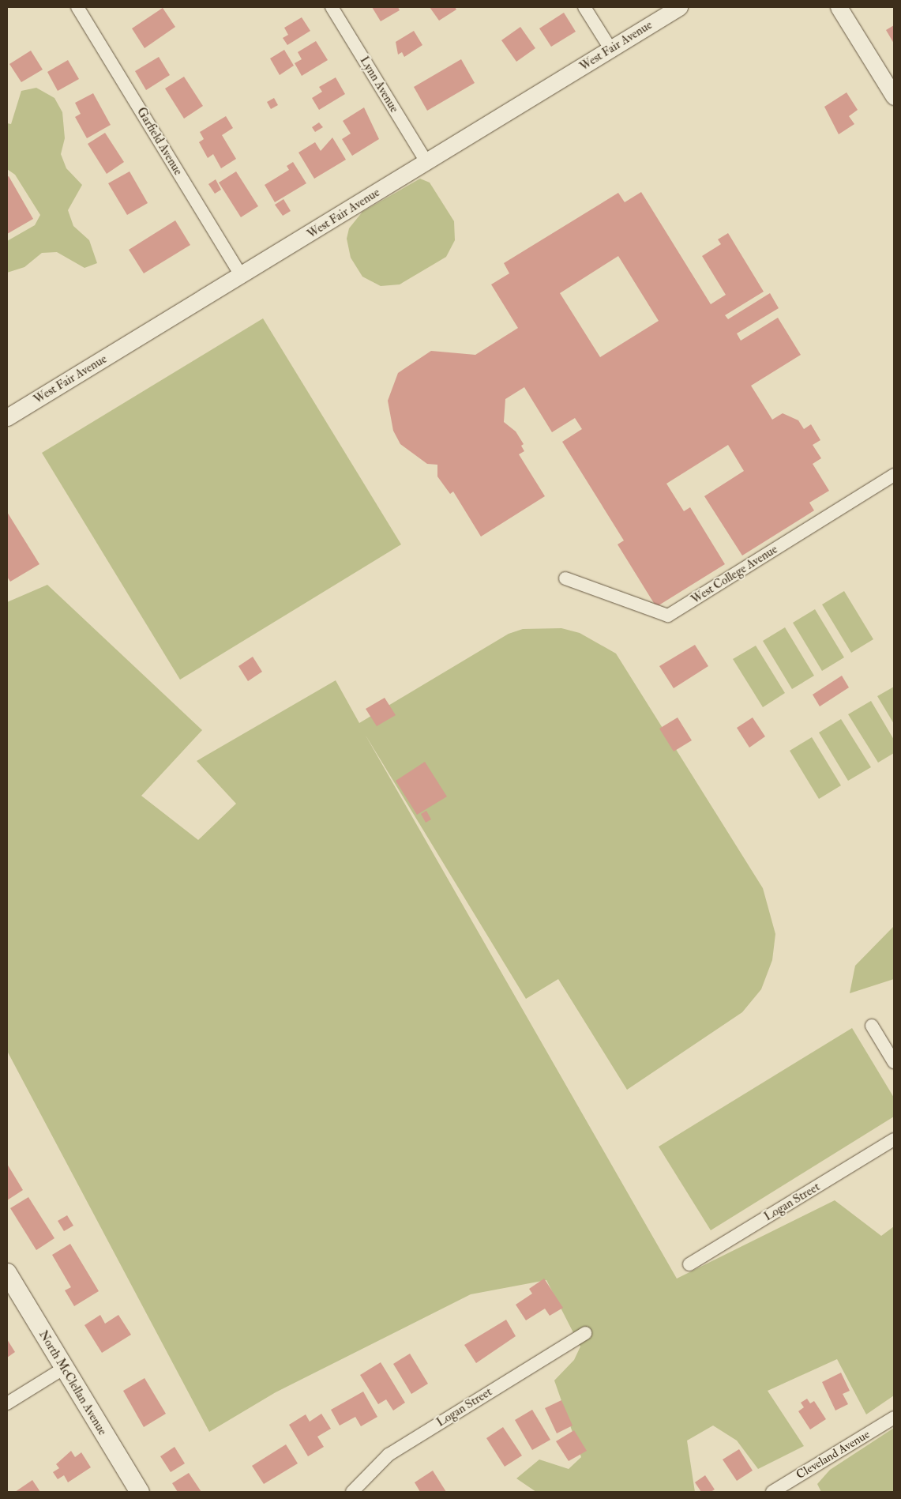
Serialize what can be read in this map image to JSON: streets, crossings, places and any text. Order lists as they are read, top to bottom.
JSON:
{
  "streets": {
    "main road": ["North McClellan Avenue"],
    "street": [
      "West Fair Avenue",
      "Lynn Avenue",
      "Garfield Avenue",
      "West College Avenue",
      "Logan Street",
      "Cleveland Avenue"
    ]
  },
  "crossings": [
    ["West Fair Avenue", "Lynn Avenue"],
    ["West Fair Avenue", "Garfield Avenue"]
  ]
}
